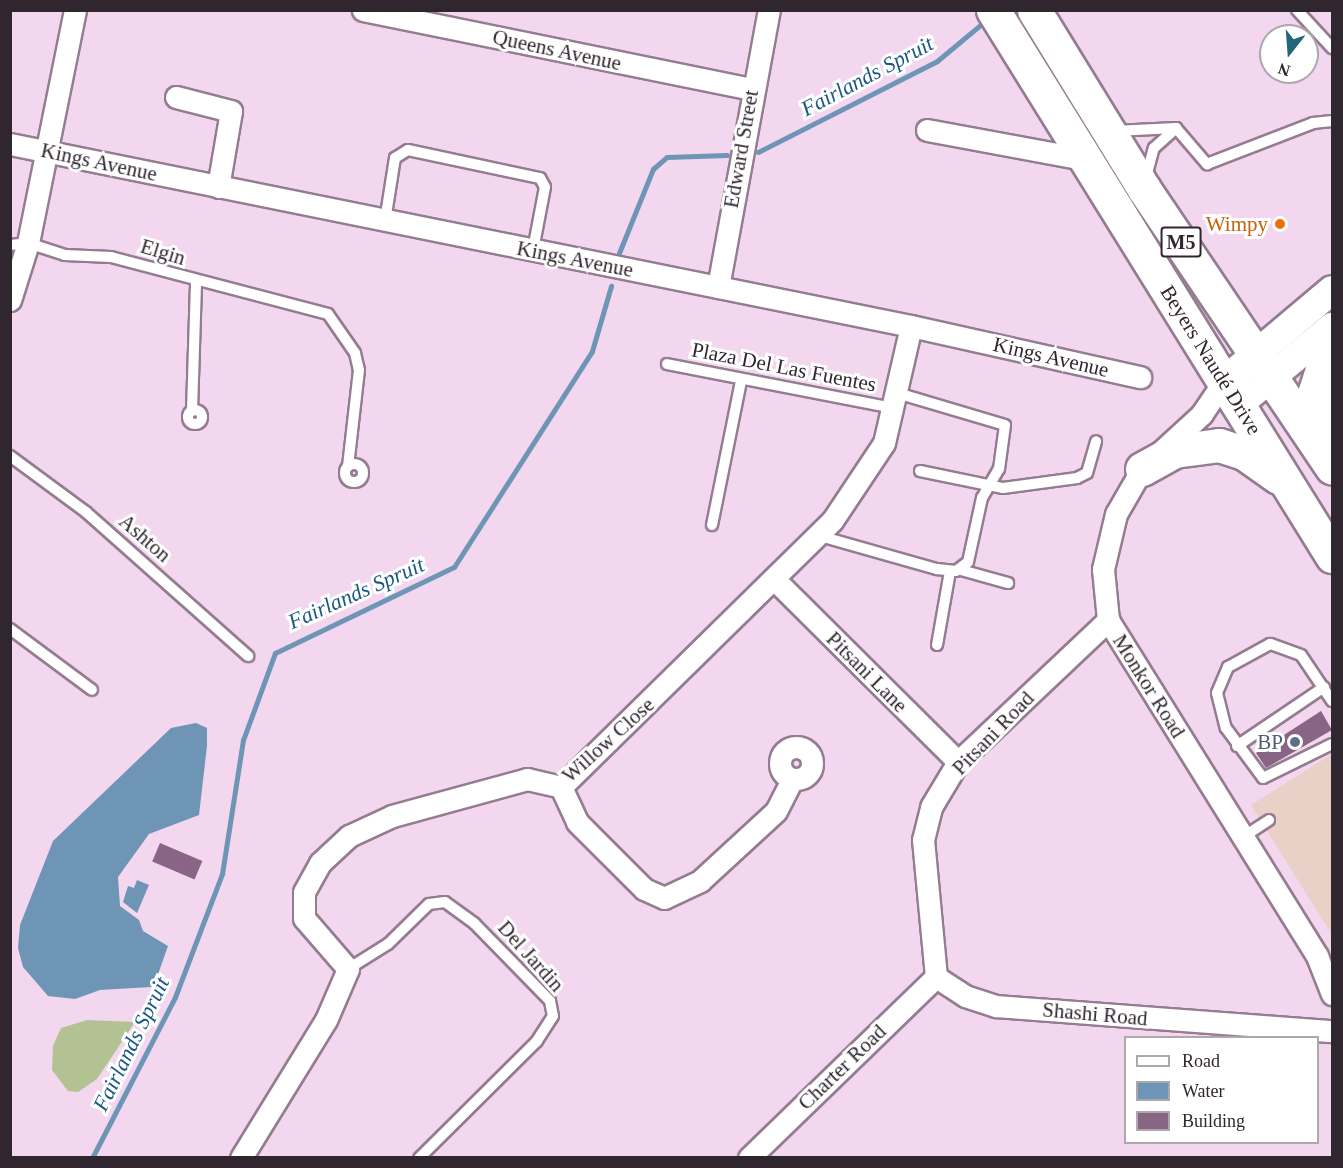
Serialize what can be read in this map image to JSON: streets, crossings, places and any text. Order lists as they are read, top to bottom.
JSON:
{
  "streets": {
    "main road": ["M5", "Beyers Naudé Drive"],
    "street": [
      "Queens Avenue",
      "Edward Street",
      "Kings Avenue",
      "Pitsani Lane",
      "Monkor Road",
      "Pitsani Road",
      "Willow Close",
      "Shashi Road",
      "Charter Road"
    ],
    "lane": [
      "Elgin",
      "Plaza Del Las Fuentes",
      "Ashton",
      "Del Jardin"
    ]
  },
  "crossings": [
    ["Queens Avenue", "Edward Street"],
    ["Edward Street", "Kings Avenue"],
    ["Kings Avenue", "Willow Close"],
    ["Beyers Naudé Drive", "Monkor Road"],
    ["Plaza Del Las Fuentes", "Willow Close"],
    ["Pitsani Lane", "Pitsani Road"],
    ["Pitsani Lane", "Willow Close"],
    ["Monkor Road", "Pitsani Road"],
    ["Pitsani Road", "Shashi Road"],
    ["Pitsani Road", "Charter Road"],
    ["Willow Close", "Del Jardin"],
    ["Shashi Road", "Charter Road"]
  ],
  "water": ["Fairlands Spruit"],
  "places": ["Wimpy", "BP"],
  "legend": ["Road", "Water", "Building"],
  "north": "bottom"
}
